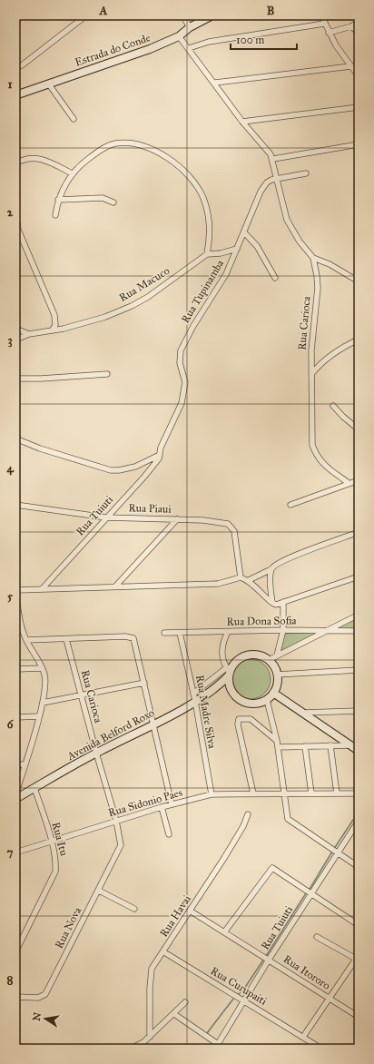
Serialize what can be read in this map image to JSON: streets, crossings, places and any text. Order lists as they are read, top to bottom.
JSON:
{
  "streets": {
    "street": [
      "Estrada do Conde",
      "Rua Macuco",
      "Rua Tupinamba",
      "Rua Carioca",
      "Rua Piaui",
      "Rua Tuiuti",
      "Rua Dona Sofia",
      "Rua Madre Silva",
      "Avenida Belford Roxo",
      "Rua Sidonio Paes",
      "Rua Itu",
      "Rua Havai",
      "Rua Nova",
      "Rua Itororo",
      "Rua Curupaiti"
    ]
  },
  "crossings": [
    ["Rua Tupinamba", "Rua Carioca"],
    ["Rua Tupinamba", "Rua Tuiuti"],
    ["Rua Carioca", "Avenida Belford Roxo"],
    ["Rua Carioca", "Rua Sidonio Paes"],
    ["Rua Carioca", "Rua Nova"],
    ["Rua Piaui", "Rua Tuiuti"],
    ["Rua Tuiuti", "Rua Itororo"],
    ["Rua Tuiuti", "Rua Curupaiti"],
    ["Rua Dona Sofia", "Rua Madre Silva"],
    ["Rua Madre Silva", "Avenida Belford Roxo"],
    ["Rua Madre Silva", "Rua Sidonio Paes"],
    ["Avenida Belford Roxo", "Rua Itu"],
    ["Rua Sidonio Paes", "Rua Itu"],
    ["Rua Havai", "Rua Itororo"],
    ["Rua Havai", "Rua Curupaiti"]
  ],
  "scale_bar": "100 m",
  "north": "left",
  "grid": {
    "columns": ["A", "B"],
    "rows": [
      "1",
      "2",
      "3",
      "4",
      "5",
      "6",
      "7",
      "8"
    ]
  }
}
